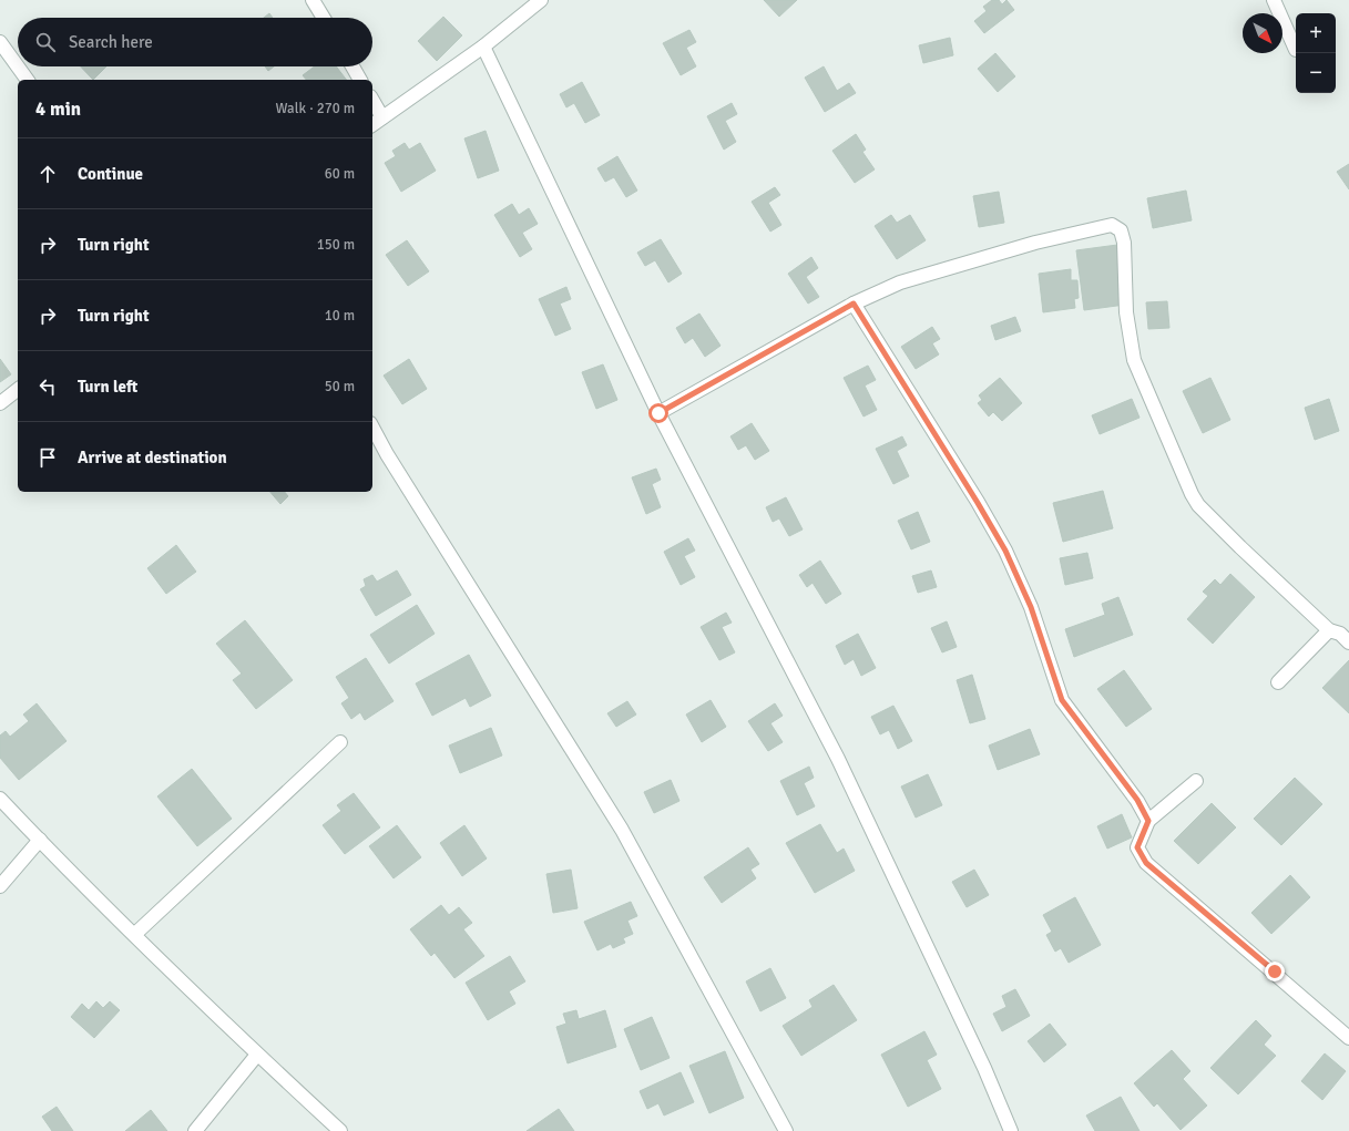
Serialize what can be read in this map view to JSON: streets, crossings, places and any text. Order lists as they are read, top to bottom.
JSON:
{
  "north": "bottom right",
  "page": {
    "map_buttons": ["+", "−"],
    "search": "Search here",
    "heading": ["4 min", "Walk · 270 m"],
    "list": [
      ["Continue", "60 m"],
      ["Turn right", "150 m"],
      ["Turn right", "10 m"],
      ["Turn left", "50 m"],
      "Arrive at destination"
    ]
  }
}
